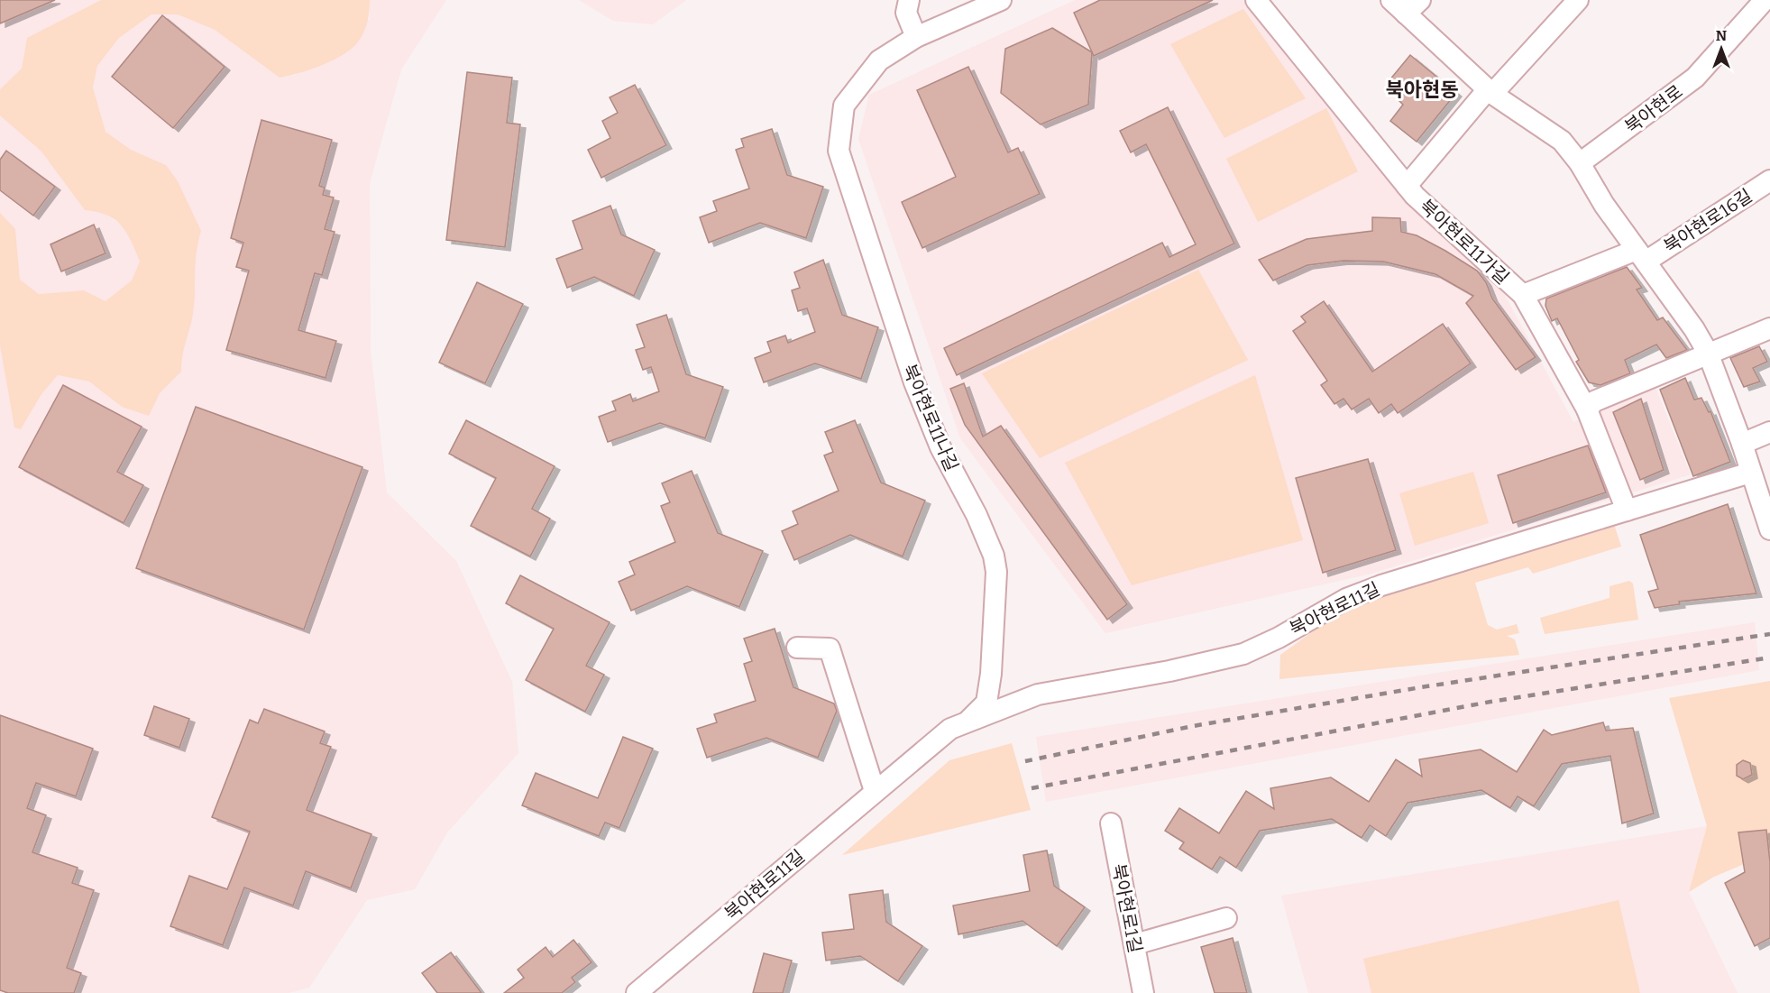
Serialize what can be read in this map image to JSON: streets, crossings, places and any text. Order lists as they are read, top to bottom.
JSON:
{
  "streets": {
    "street": [
      "북아현로",
      "북아현로16길",
      "북아현로11가길",
      "북아현로11나길",
      "북아현로11길",
      "북아현로1길"
    ]
  },
  "crossings": [
    ["북아현로16길", "북아현로11가길"],
    ["북아현로11가길", "북아현로11길"],
    ["북아현로11나길", "북아현로11길"]
  ],
  "districts": ["북아현동"],
  "north": "top"
}
